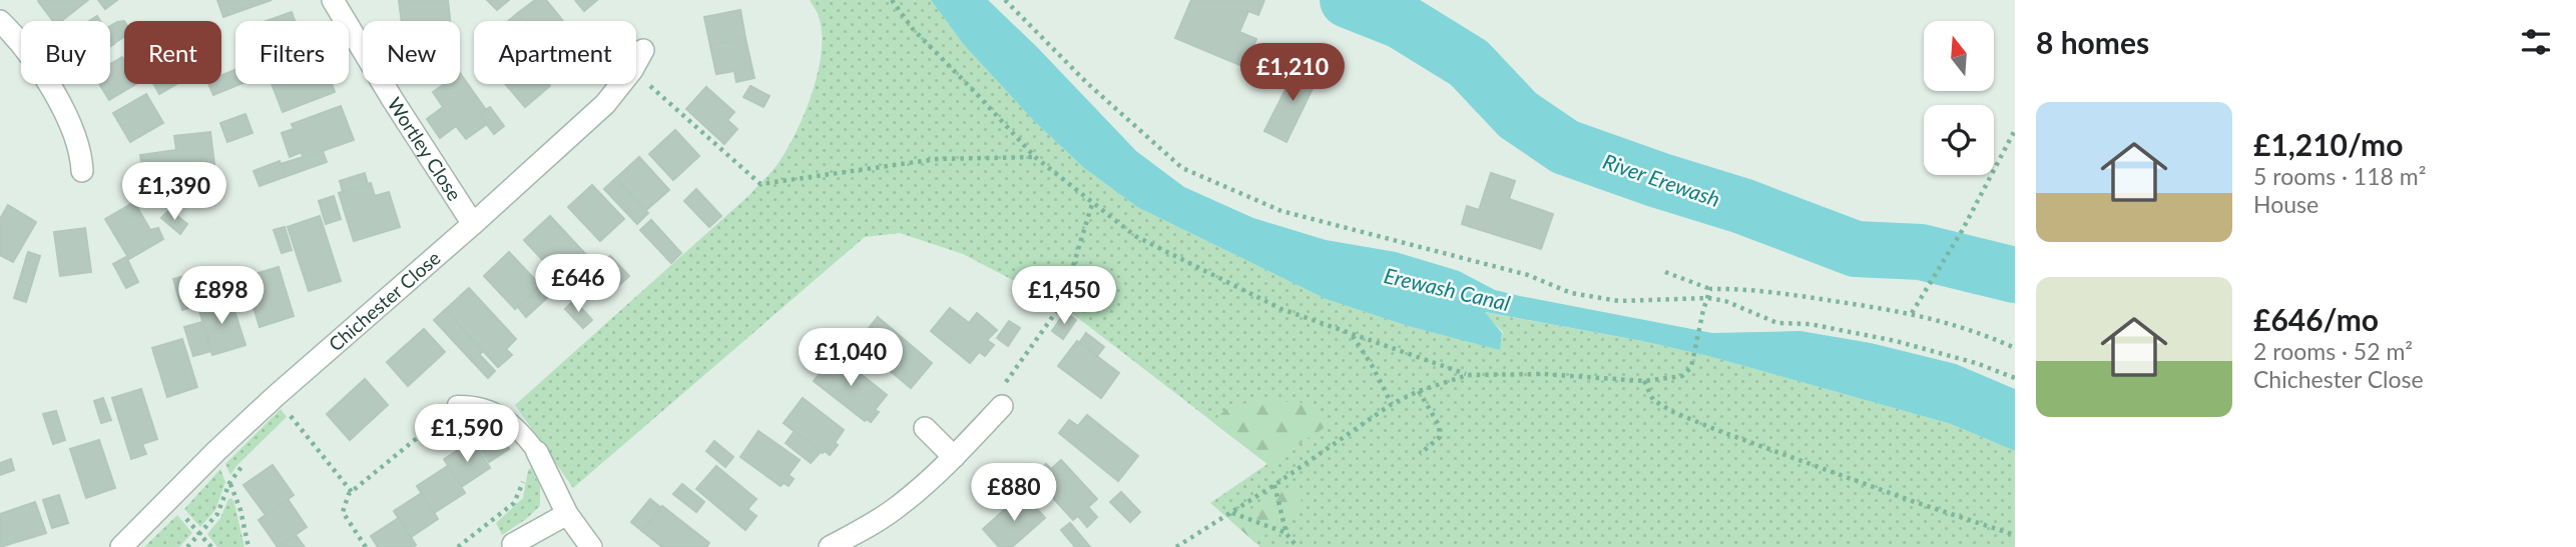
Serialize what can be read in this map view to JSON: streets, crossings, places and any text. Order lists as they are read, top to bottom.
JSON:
{
  "streets": {
    "street": ["Wortley Close", "Chichester Close"]
  },
  "crossings": [
    ["Wortley Close", "Chichester Close"]
  ],
  "water": ["River Erewash", "Erewash Canal"],
  "north": "top",
  "page": {
    "heading": "8 homes",
    "chip": [
      "Buy",
      "Rent",
      "Filters",
      "New",
      "Apartment"
    ],
    "price": [
      "£1,210",
      "£1,390",
      "£646",
      "£898",
      "£1,450",
      "£1,040",
      "£1,590",
      "£880"
    ],
    "list": [
      {
        "name": "£1,210/mo",
        "note": "5 rooms · 118 m² · House"
      },
      {
        "name": "£646/mo",
        "note": "2 rooms · 52 m² · Chichester Close"
      }
    ]
  }
}
